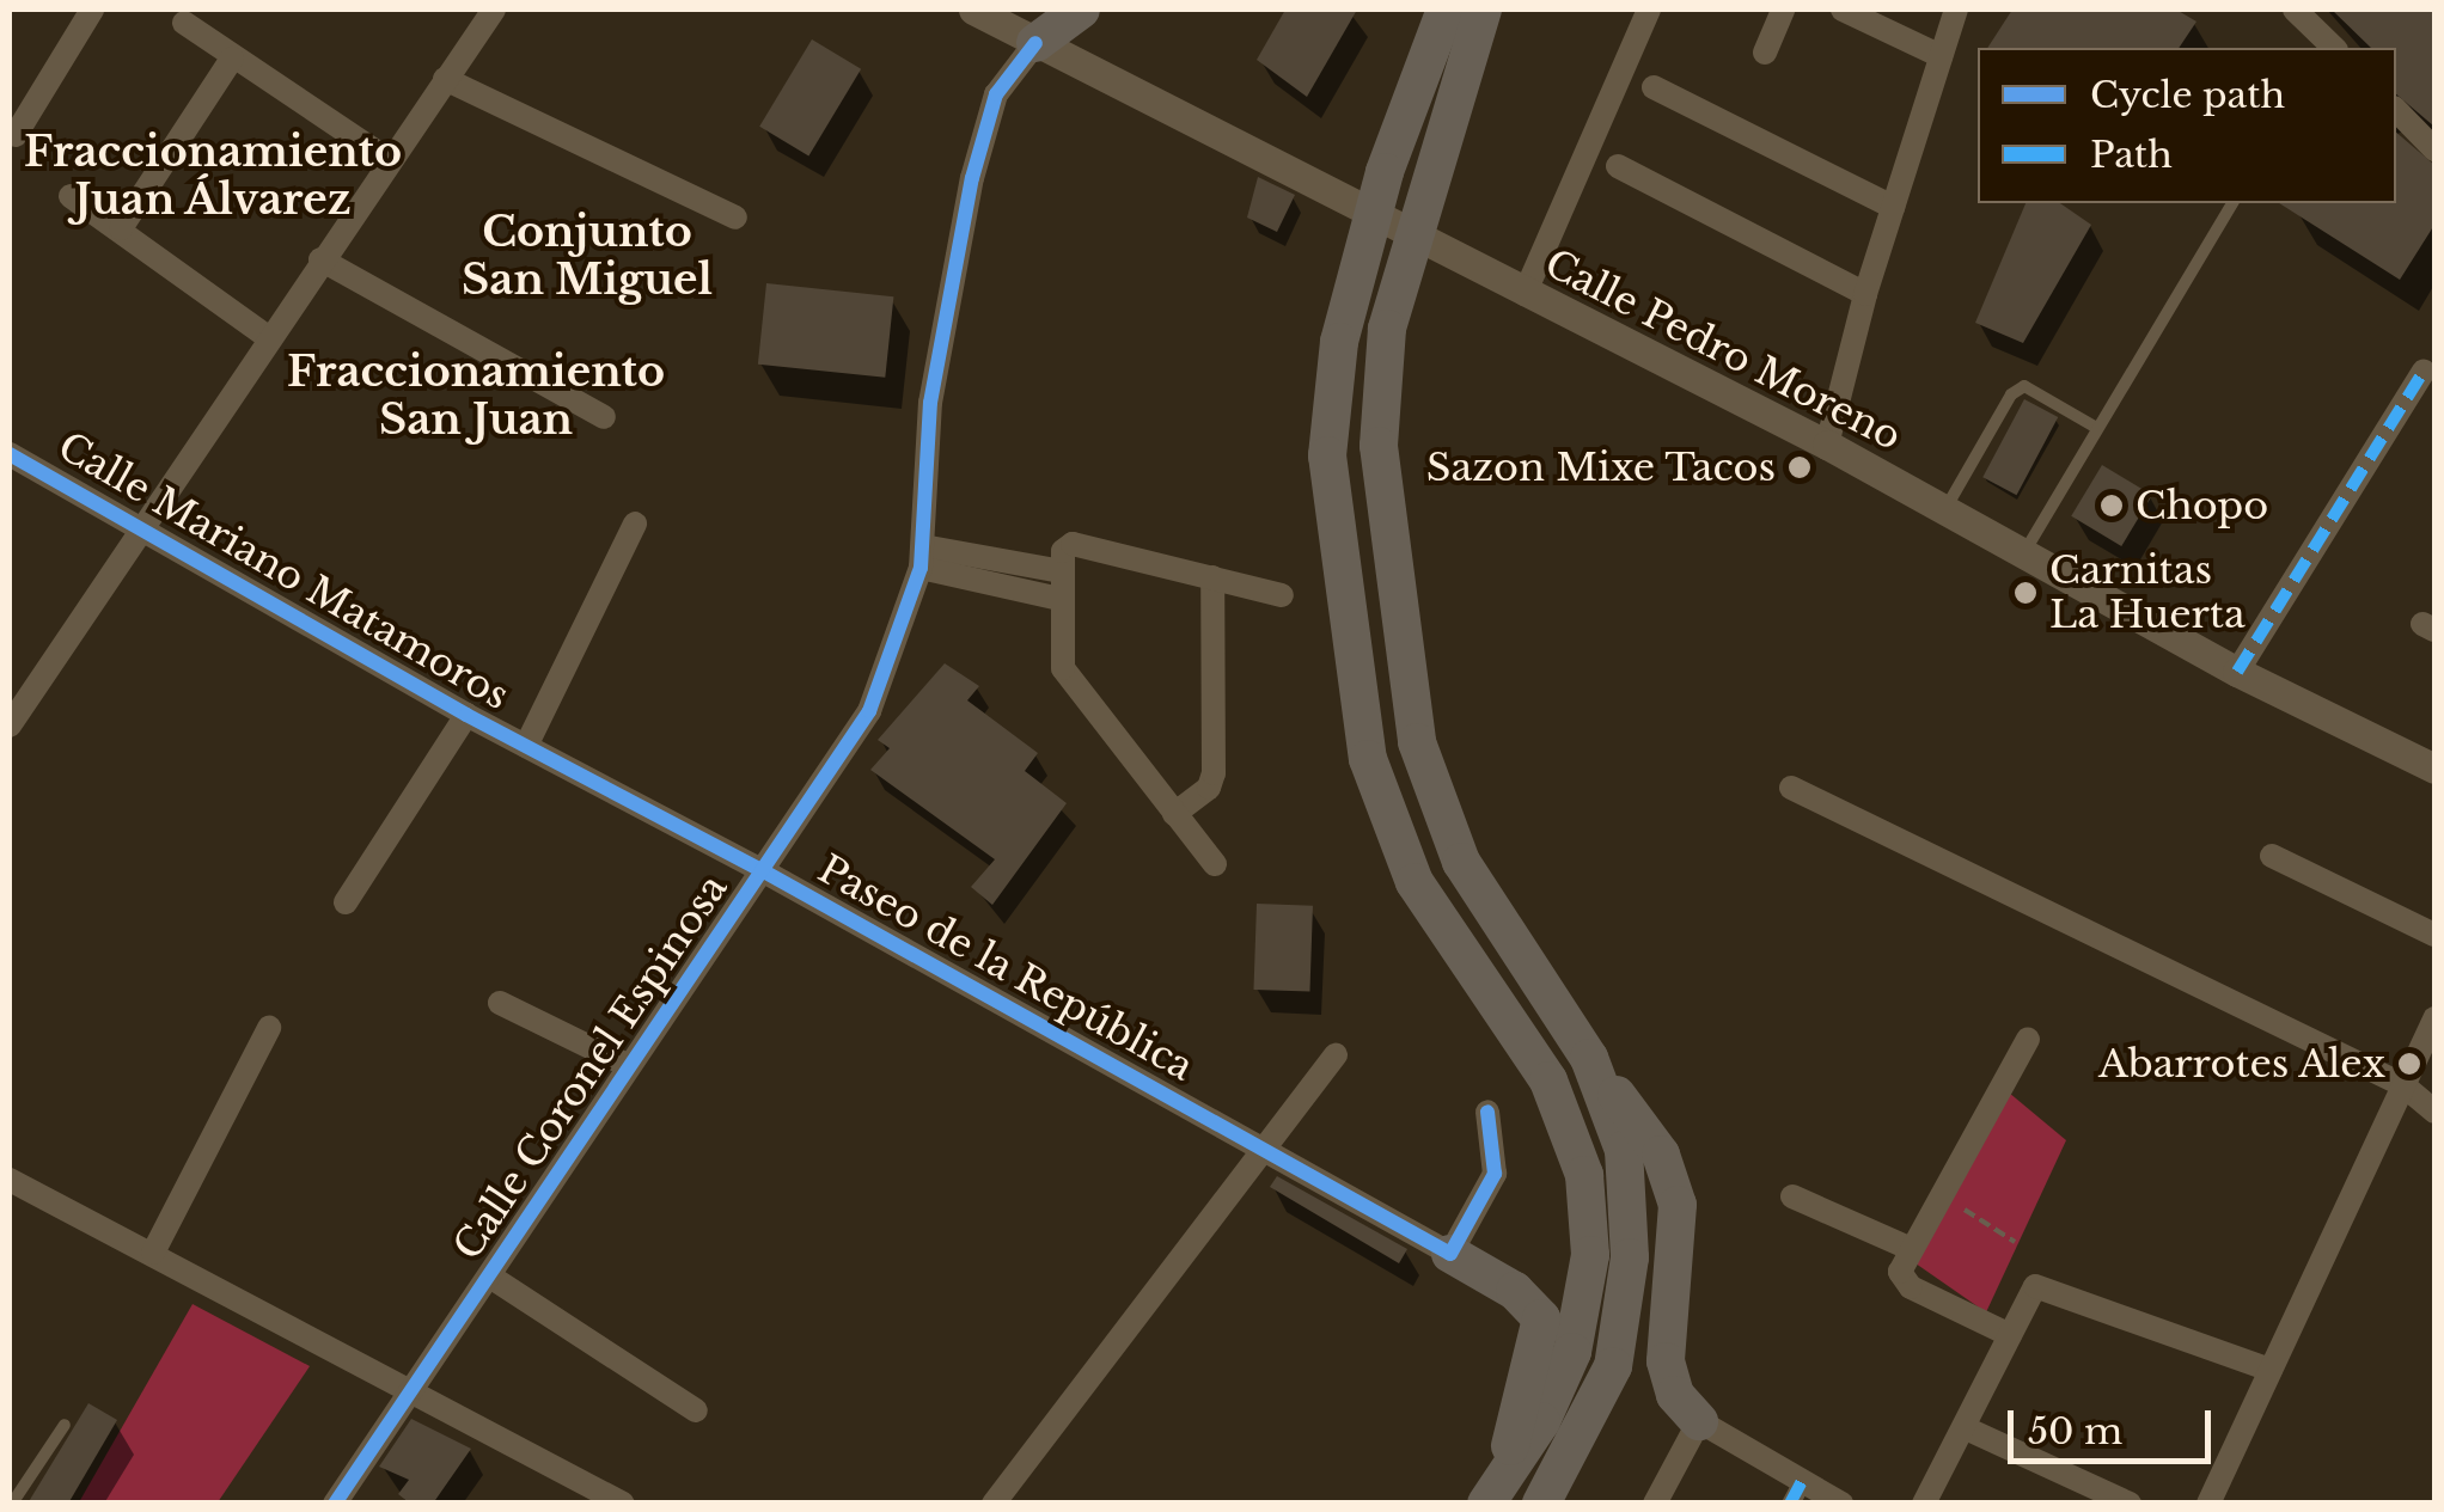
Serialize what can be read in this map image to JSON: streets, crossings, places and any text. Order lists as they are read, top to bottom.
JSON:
{
  "streets": {
    "street": [
      "Calle Pedro Moreno",
      "Calle Mariano Matamoros",
      "Paseo de la República",
      "Calle Coronel Espinosa"
    ]
  },
  "crossings": [
    ["Calle Pedro Moreno", "Calle Coronel Espinosa"],
    ["Calle Mariano Matamoros", "Paseo de la República"],
    ["Paseo de la República", "Calle Coronel Espinosa"]
  ],
  "districts": ["Fraccionamiento Juan Álvarez", "Conjunto San Miguel", "Fraccionamiento San Juan"],
  "places": [
    "Sazon Mixe Tacos",
    "Chopo",
    "Carnitas La Huerta",
    "Abarrotes Alex"
  ],
  "legend": ["Cycle path", "Path"],
  "scale_bar": "50 m"
}
